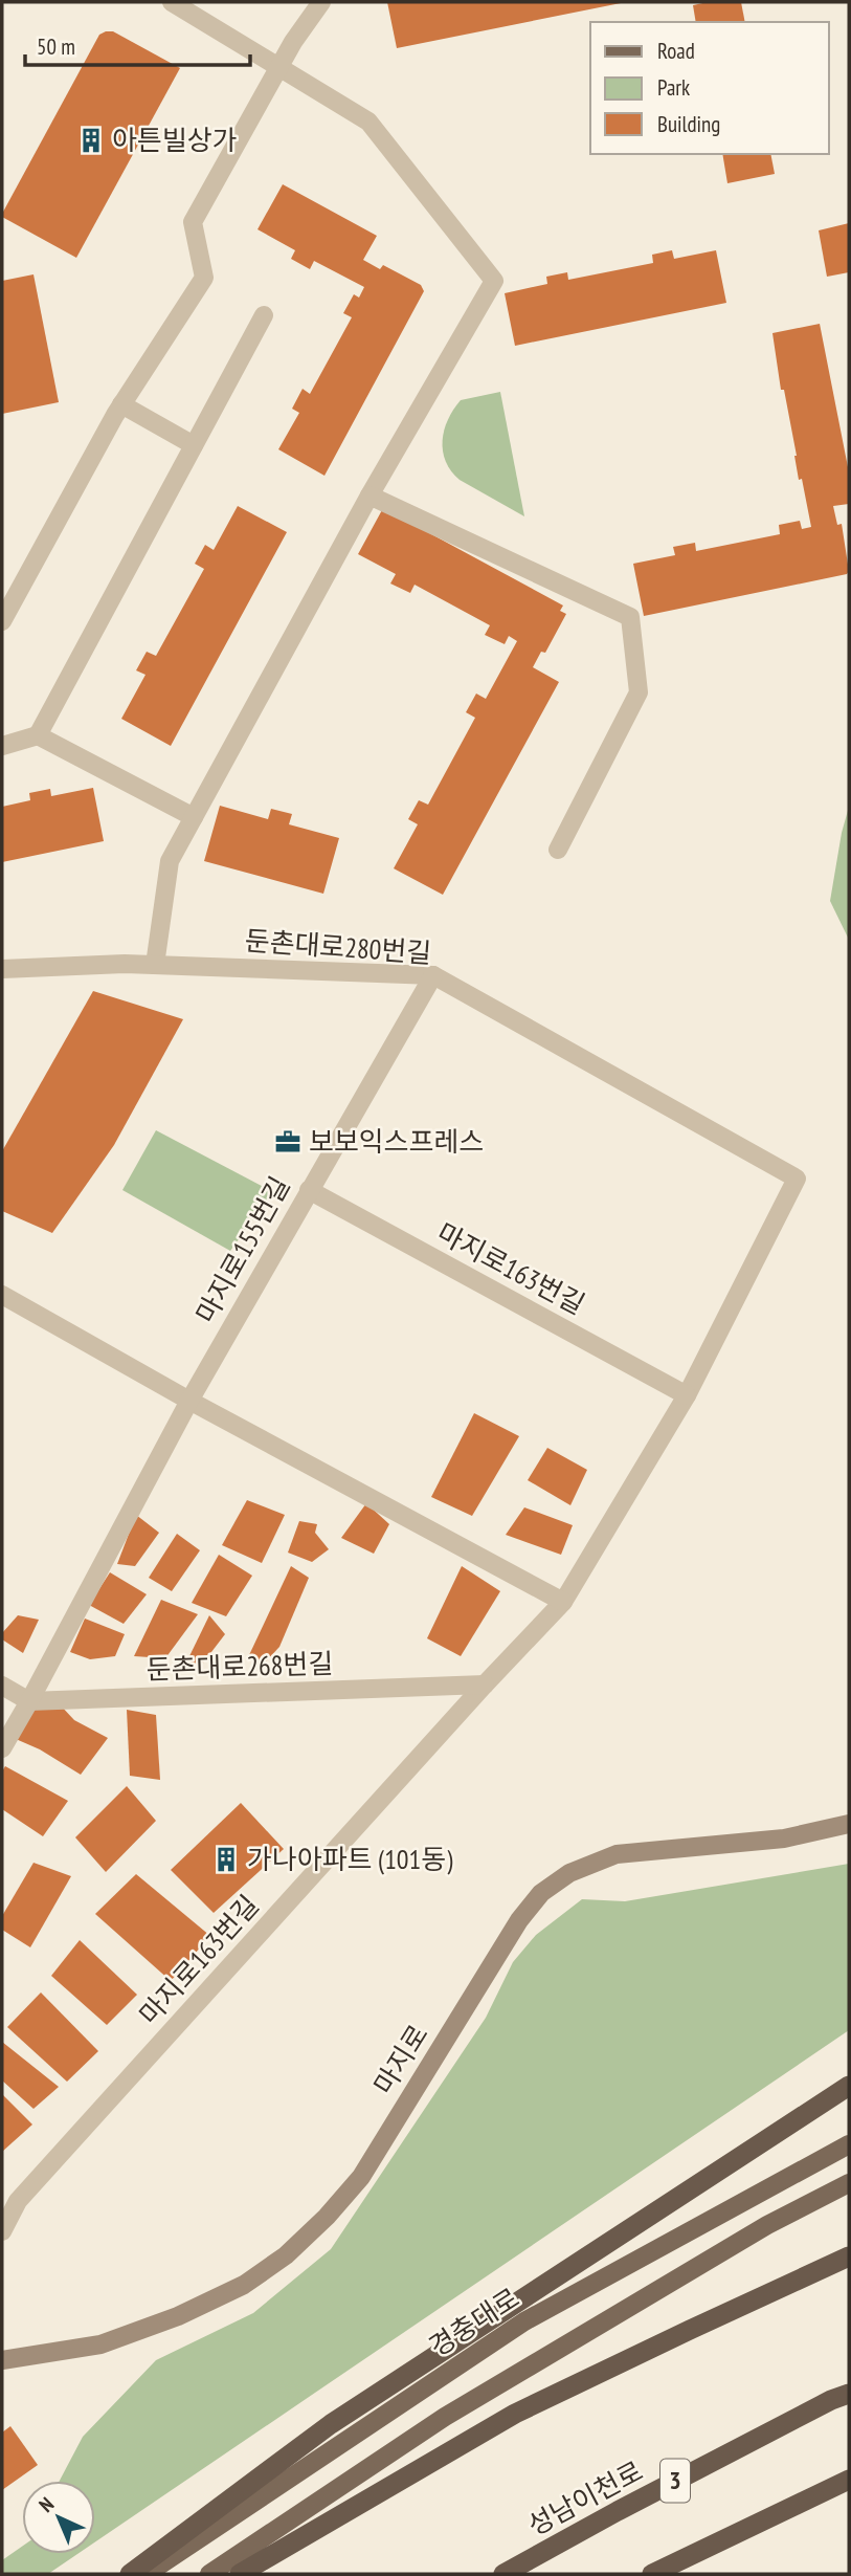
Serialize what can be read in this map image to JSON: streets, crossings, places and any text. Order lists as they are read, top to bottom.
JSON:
{
  "streets": {
    "highway": ["3", "성남이천로"],
    "main road": ["마지로", "경충대로"],
    "street": [
      "둔촌대로280번길",
      "마지로155번길",
      "마지로163번길",
      "둔촌대로268번길"
    ]
  },
  "crossings": [
    ["둔촌대로280번길", "마지로155번길"],
    ["둔촌대로280번길", "마지로163번길"],
    ["마지로155번길", "마지로163번길"],
    ["마지로155번길", "둔촌대로268번길"],
    ["마지로163번길", "둔촌대로268번길"]
  ],
  "places": {
    "building": ["아튼빌상가", "가나아파트 (101동)"],
    "office": ["보보익스프레스"]
  },
  "legend": ["Road", "Park", "Building"],
  "scale_bar": "50 m",
  "north": "top left"
}
